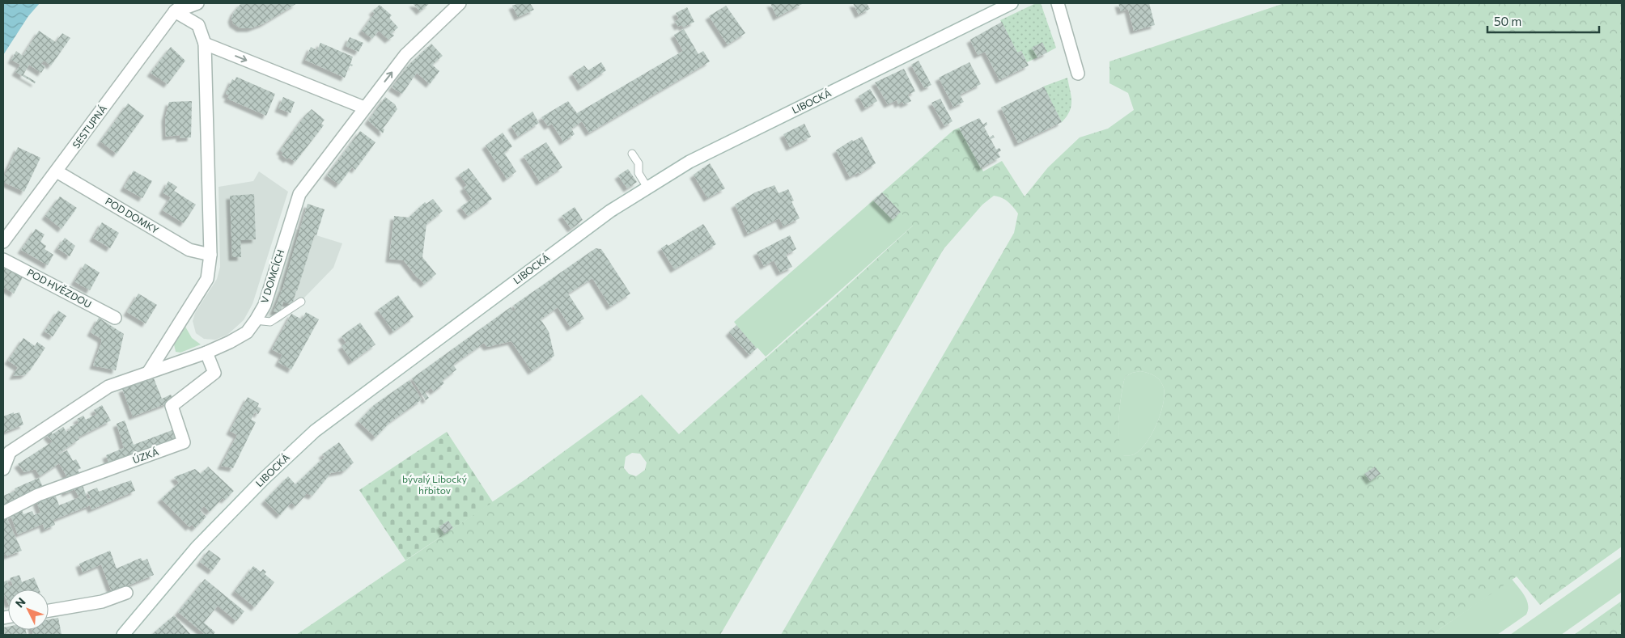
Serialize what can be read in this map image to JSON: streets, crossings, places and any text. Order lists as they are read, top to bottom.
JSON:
{
  "streets": {
    "street": [
      "LIBOCKÁ",
      "SESTUPNÁ",
      "POD DOMKY",
      "V DOMCÍCH",
      "POD HVĚZDOU",
      "ÚZKÁ"
    ]
  },
  "crossings": [
    ["SESTUPNÁ", "POD DOMKY"],
    ["V DOMCÍCH", "ÚZKÁ"]
  ],
  "parks": ["bývalý Libocký hřbitov"],
  "scale_bar": "50 m",
  "north": "top left"
}
